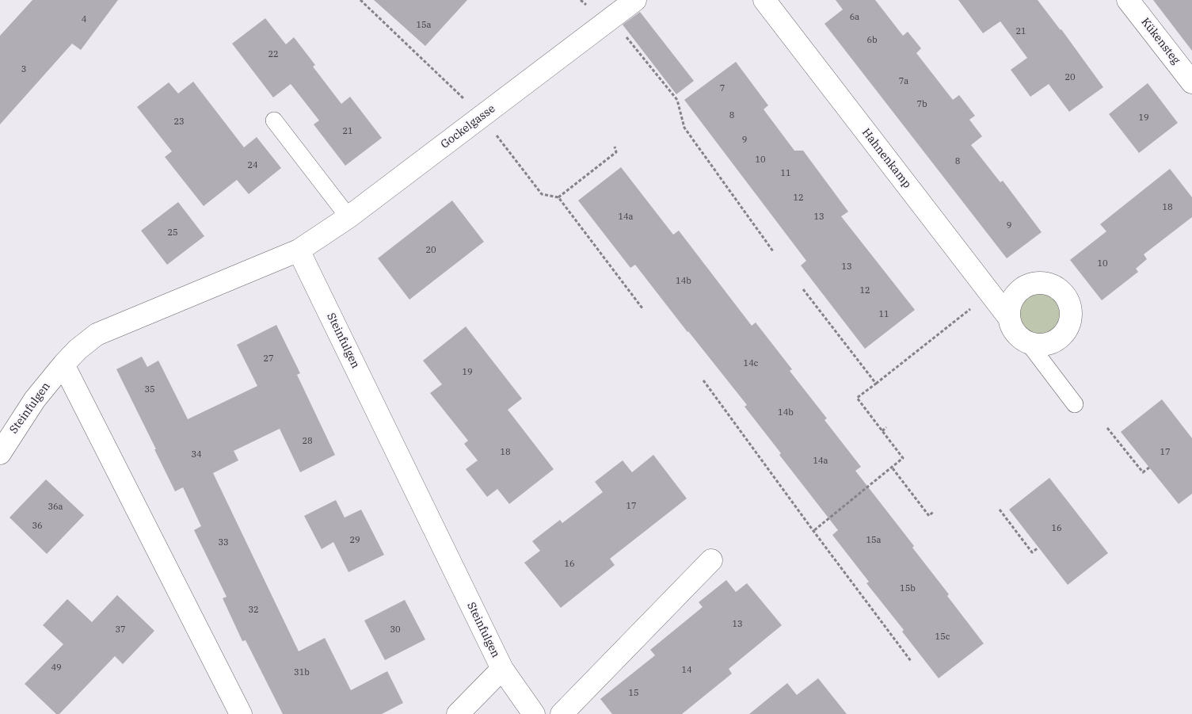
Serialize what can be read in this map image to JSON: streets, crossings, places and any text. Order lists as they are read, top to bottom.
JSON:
{
  "streets": {
    "street": [
      "Kükensteg",
      "Gockelgasse",
      "Hahnenkamp",
      "Steinfulgen"
    ]
  },
  "crossings": [
    ["Gockelgasse", "Steinfulgen"]
  ],
  "house_numbers": [
    "6a",
    "4",
    "15a",
    "21",
    "6b",
    "22",
    "3",
    "20",
    "7a",
    "7",
    "7b",
    "8",
    "19",
    "23",
    "21",
    "9",
    "10",
    "8",
    "24",
    "11",
    "12",
    "18",
    "14a",
    "13",
    "9",
    "25",
    "20",
    "10",
    "13",
    "14b",
    "12",
    "11",
    "27",
    "14c",
    "19",
    "35",
    "14b",
    "28",
    "18",
    "17",
    "34",
    "14a",
    "17",
    "36a",
    "36",
    "16",
    "29",
    "15a",
    "33",
    "16",
    "15b",
    "32",
    "13",
    "37",
    "30",
    "15c",
    "49",
    "14",
    "31b",
    "15"
  ]
}
